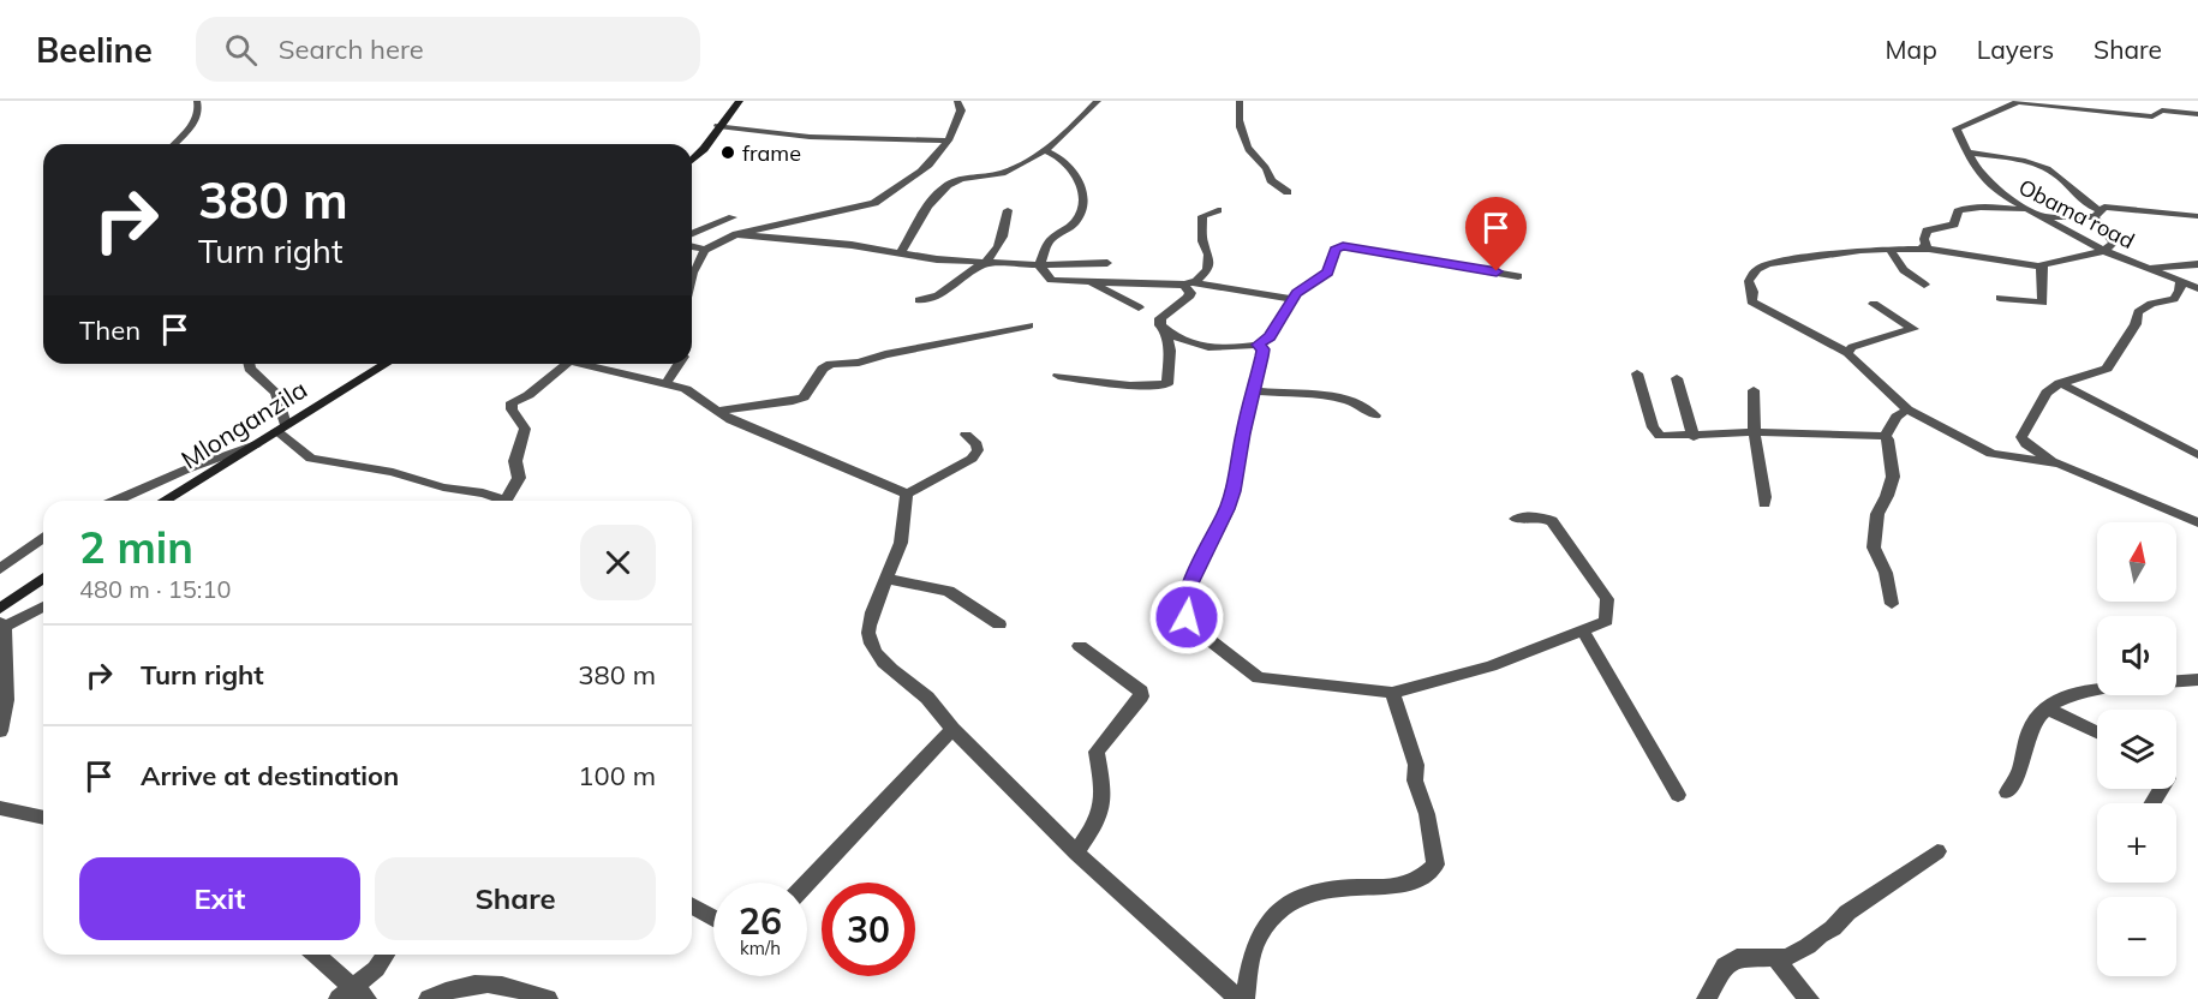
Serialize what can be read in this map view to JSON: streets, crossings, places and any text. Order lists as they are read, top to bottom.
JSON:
{
  "streets": {
    "street": ["Obama road", "Mlonganzila"]
  },
  "places": ["frame"],
  "north": "top",
  "page": {
    "header": "Beeline",
    "search": "Search here",
    "nav": ["Map", "Layers", "Share"],
    "turn": ["380 m", "Turn right"],
    "then": "Then",
    "heading": ["2 min", "480 m · 15:10"],
    "map_buttons": ["+", "−"],
    "list": [
      {
        "name": "Turn right",
        "value": "380 m"
      },
      {
        "name": "Arrive at destination",
        "value": "100 m"
      }
    ],
    "buttons": ["Exit", "Share"],
    "speed": "26 km/h",
    "limit": "30"
  }
}
